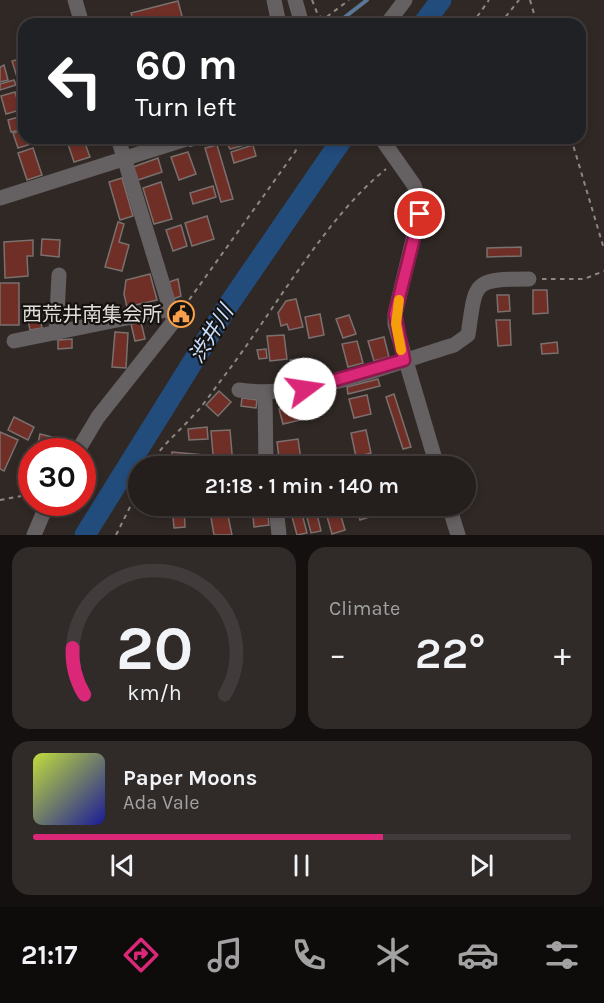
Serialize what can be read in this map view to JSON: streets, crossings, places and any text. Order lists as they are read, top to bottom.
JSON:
{
  "water": ["渋井川"],
  "places": {
    "public building": ["西荒井南集会所"]
  },
  "page": {
    "turn": ["60 m", "Turn left"],
    "limit": "30",
    "trip": "21:18 · 1 min · 140 m",
    "tile": "Climate",
    "heat": ["−", "22°", "+"],
    "song": ["Paper Moons", "Ada Vale"],
    "tabs": "21:17",
    "gauge": ["20", "km/h"]
  }
}
